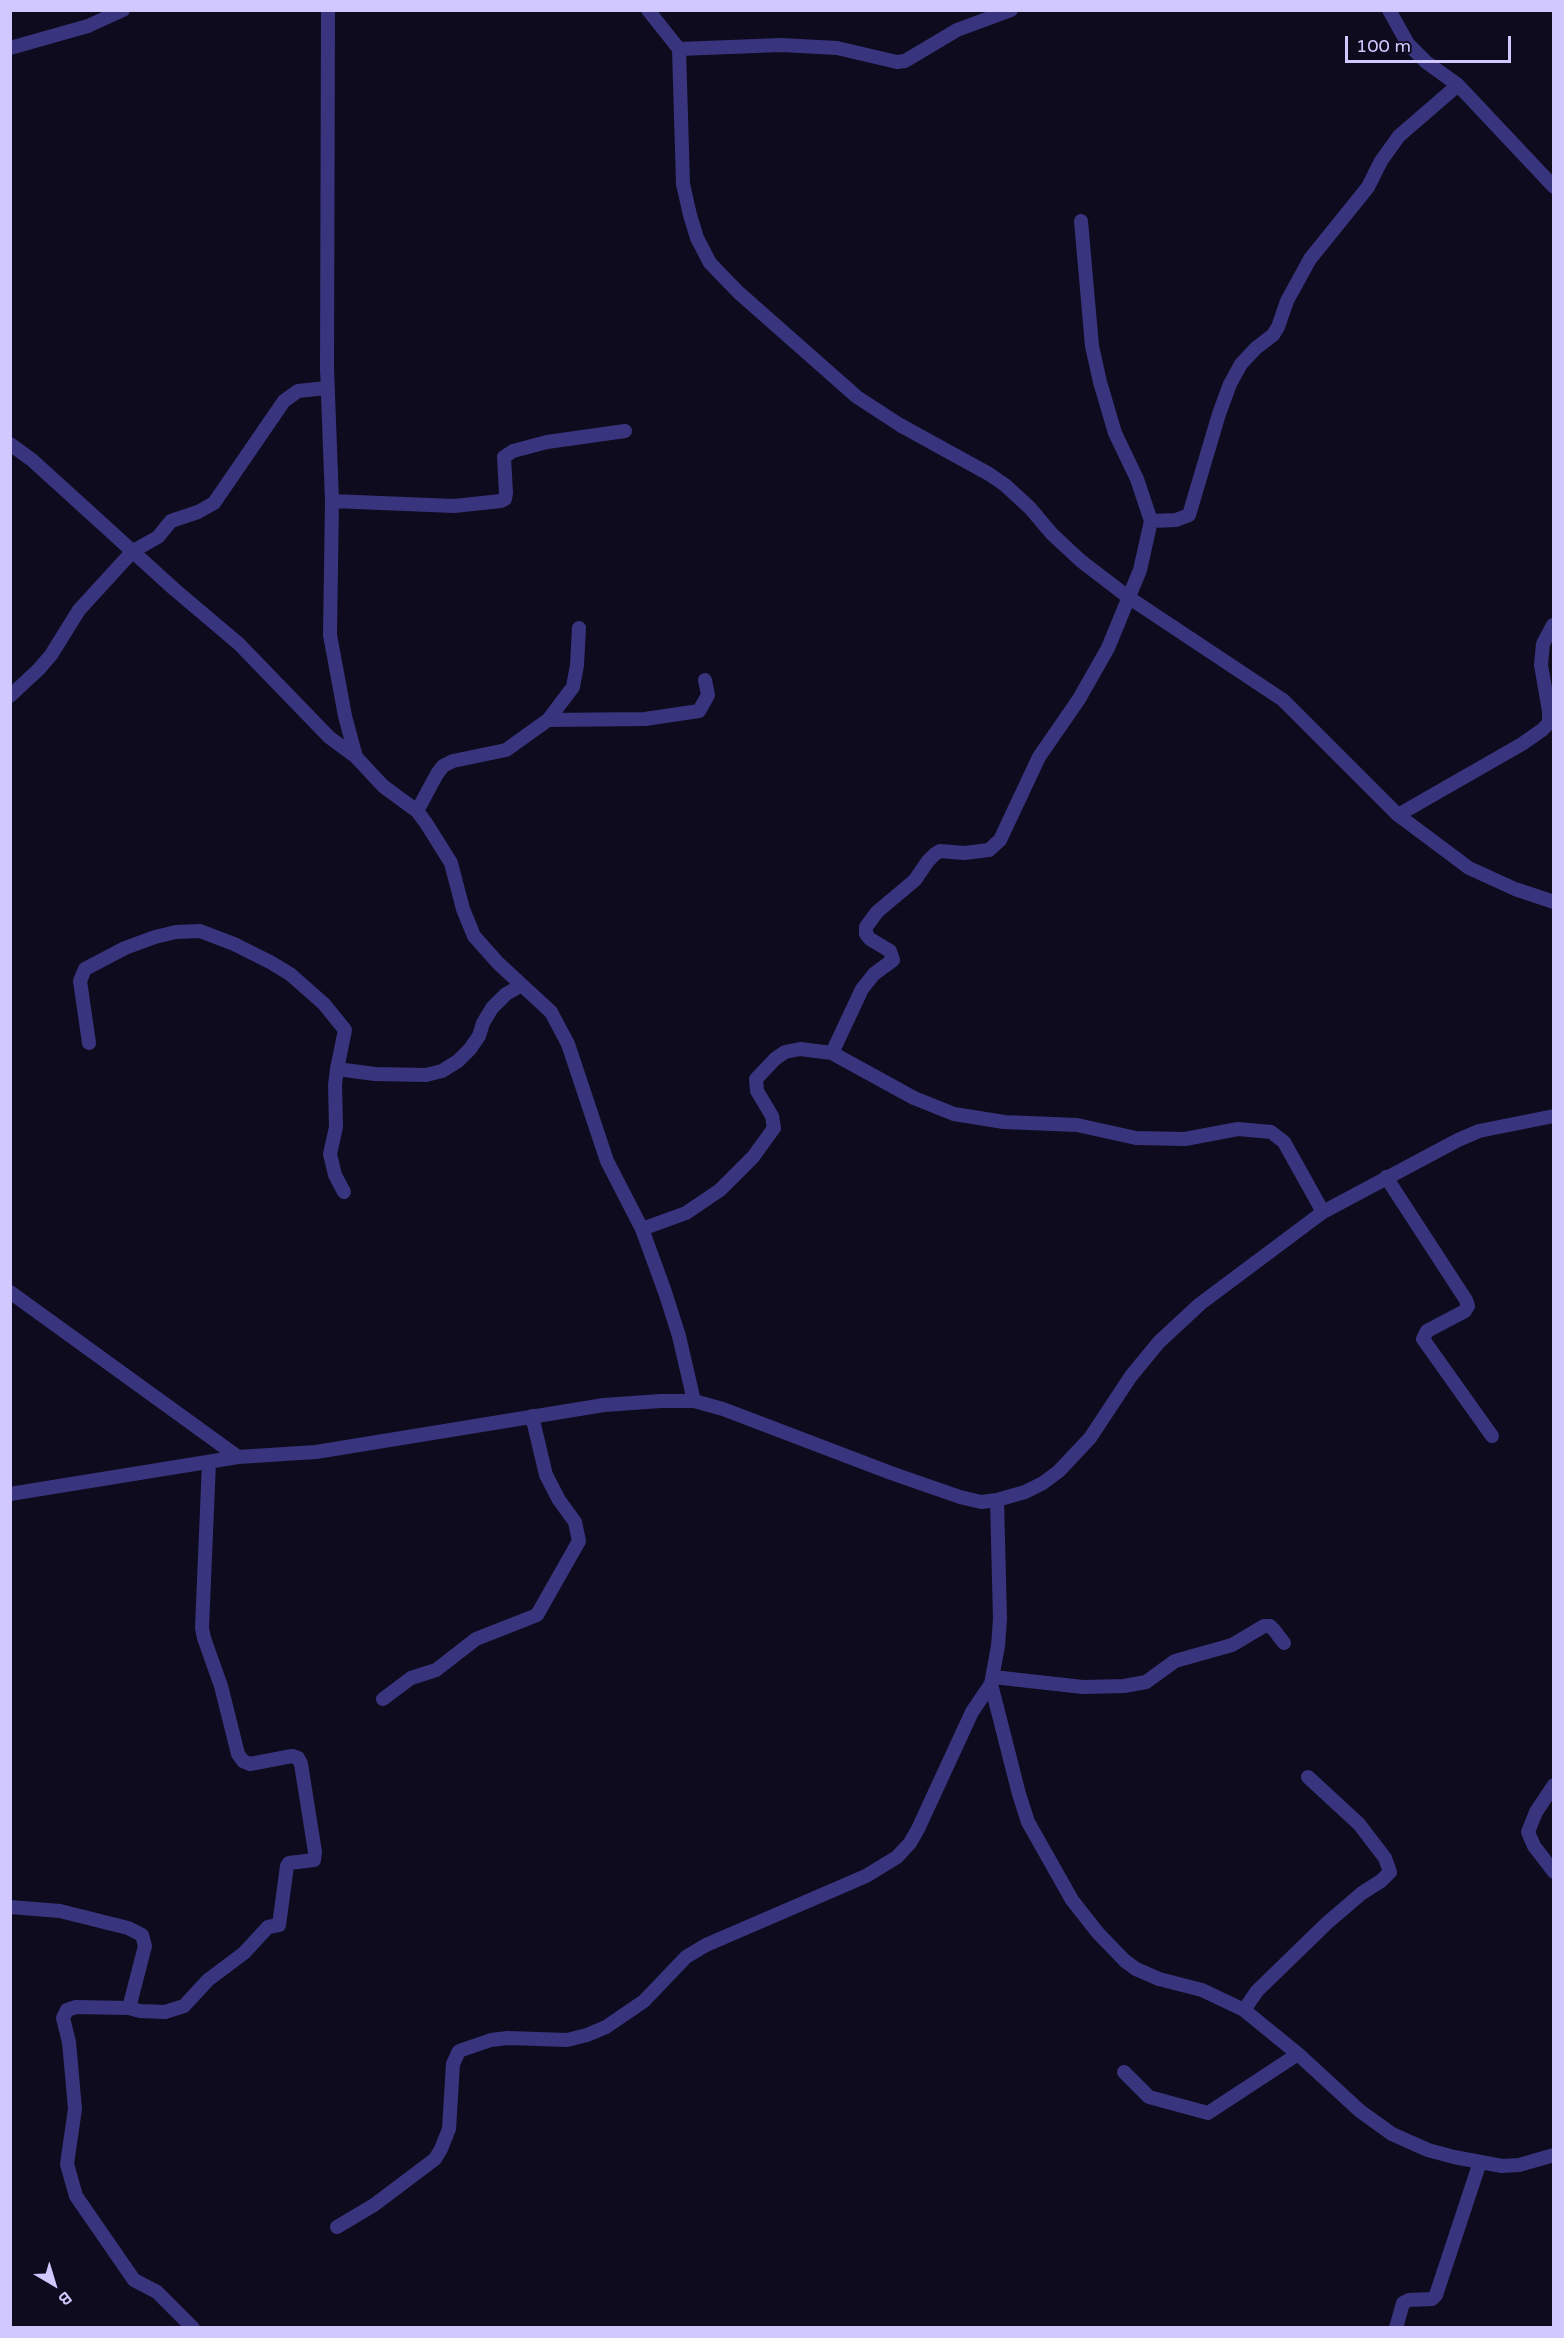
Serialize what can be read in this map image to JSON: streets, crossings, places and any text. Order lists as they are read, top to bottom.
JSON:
{
  "scale_bar": "100 m",
  "north": "bottom right"
}
